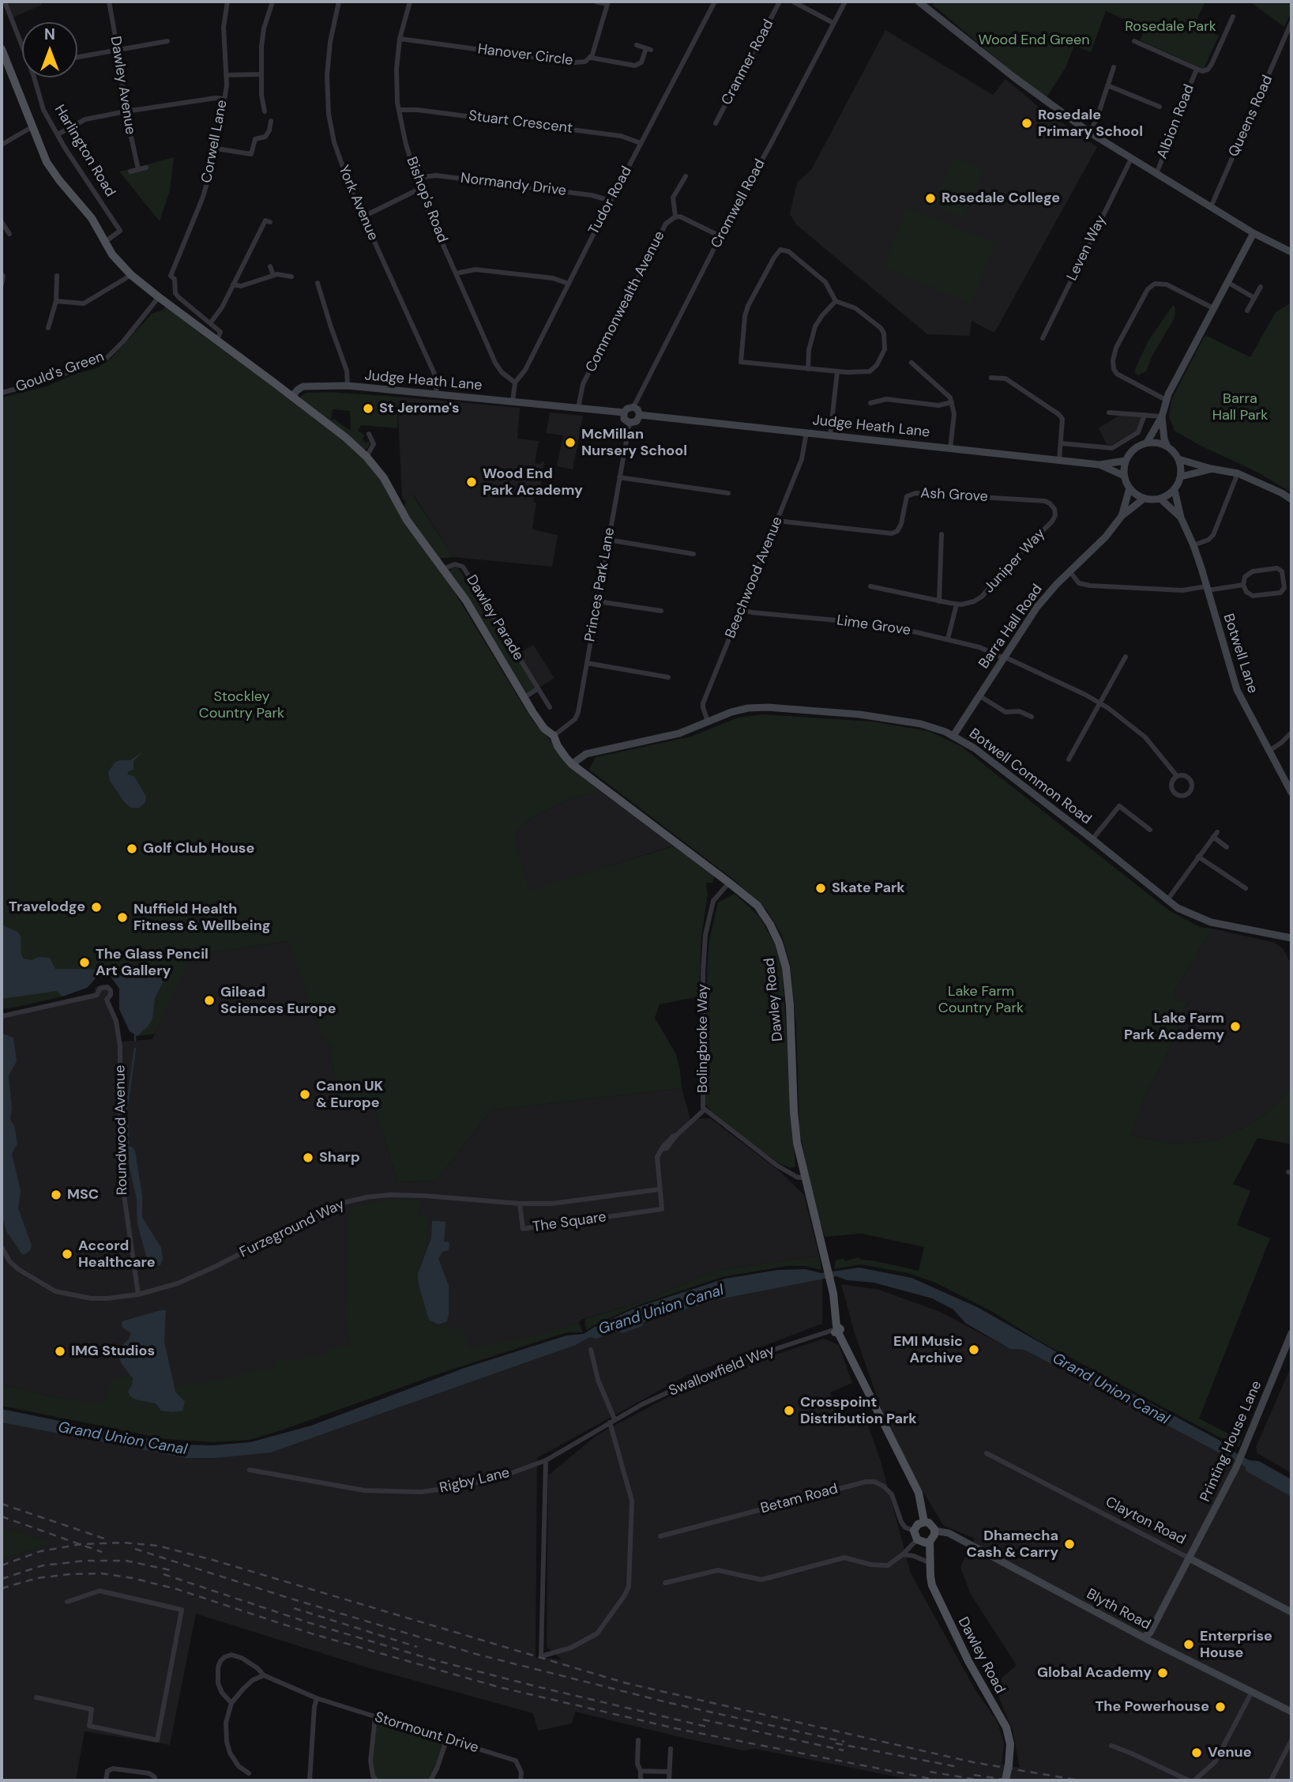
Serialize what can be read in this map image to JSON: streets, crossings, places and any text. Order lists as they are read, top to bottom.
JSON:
{
  "streets": {
    "main road": ["Dawley Road"],
    "street": [
      "Hanover Circle",
      "Cranmer Road",
      "Dawley Avenue",
      "Queens Road",
      "Albion Road",
      "Stuart Crescent",
      "Corwell Lane",
      "Harlington Road",
      "Normandy Drive",
      "Bishop's Road",
      "Tudor Road",
      "York Avenue",
      "Cromwell Road",
      "Leven Way",
      "Commonwealth Avenue",
      "Gould's Green",
      "Judge Heath Lane",
      "Ash Grove",
      "Juniper Way",
      "Beechwood Avenue",
      "Princes Park Lane",
      "Dawley Parade",
      "Lime Grove",
      "Barra Hall Road",
      "Botwell Lane",
      "Botwell Common Road",
      "Bolingbroke Way",
      "Roundwood Avenue",
      "The Square",
      "Furzeground Way",
      "Swallowfield Way",
      "Printing House Lane",
      "Rigby Lane",
      "Betam Road",
      "Clayton Road",
      "Blyth Road",
      "Stormount Drive"
    ]
  },
  "crossings": [
    ["Hanover Circle", "Bishop's Road"],
    ["Stuart Crescent", "Bishop's Road"],
    ["Stuart Crescent", "Tudor Road"],
    ["Normandy Drive", "Bishop's Road"],
    ["Normandy Drive", "Tudor Road"],
    ["Bishop's Road", "Tudor Road"],
    ["Tudor Road", "Judge Heath Lane"],
    ["York Avenue", "Judge Heath Lane"],
    ["Cromwell Road", "Commonwealth Avenue"],
    ["Cromwell Road", "Judge Heath Lane"],
    ["Cromwell Road", "Princes Park Lane"],
    ["Commonwealth Avenue", "Judge Heath Lane"],
    ["Judge Heath Lane", "Beechwood Avenue"],
    ["Judge Heath Lane", "Princes Park Lane"],
    ["Judge Heath Lane", "Barra Hall Road"],
    ["Judge Heath Lane", "Botwell Lane"],
    ["Judge Heath Lane", "Dawley Road"],
    ["Ash Grove", "Juniper Way"],
    ["Ash Grove", "Beechwood Avenue"],
    ["Beechwood Avenue", "Lime Grove"],
    ["Beechwood Avenue", "Botwell Common Road"],
    ["Princes Park Lane", "Dawley Road"],
    ["Dawley Parade", "Dawley Road"],
    ["Lime Grove", "Barra Hall Road"],
    ["Barra Hall Road", "Botwell Lane"],
    ["Barra Hall Road", "Botwell Common Road"],
    ["Botwell Common Road", "Dawley Road"],
    ["Dawley Road", "Bolingbroke Way"],
    ["Dawley Road", "Swallowfield Way"],
    ["Dawley Road", "Betam Road"],
    ["Dawley Road", "Blyth Road"],
    ["Bolingbroke Way", "The Square"],
    ["Roundwood Avenue", "Furzeground Way"],
    ["The Square", "Furzeground Way"],
    ["Swallowfield Way", "Rigby Lane"],
    ["Printing House Lane", "Clayton Road"],
    ["Printing House Lane", "Blyth Road"],
    ["Betam Road", "Blyth Road"]
  ],
  "water": ["Grand Union Canal"],
  "parks": [
    "Rosedale Park",
    "Wood End Green",
    "Barra Hall Park",
    "Stockley Country Park",
    "Lake Farm Country Park"
  ],
  "places": [
    "Rosedale Primary School",
    "Rosedale College",
    "St Jerome's",
    "McMillan Nursery School",
    "Wood End Park Academy",
    "Golf Club House",
    "Skate Park",
    "Travelodge",
    "Nuffield Health Fitness & Wellbeing",
    "The Glass Pencil Art Gallery",
    "Gilead Sciences Europe",
    "Lake Farm Park Academy",
    "Canon UK & Europe",
    "Sharp",
    "MSC",
    "Accord Healthcare",
    "EMI Music Archive",
    "IMG Studios",
    "Crosspoint Distribution Park",
    "Dhamecha Cash & Carry",
    "Enterprise House",
    "Global Academy",
    "The Powerhouse",
    "Venue"
  ],
  "north": "top"
}
